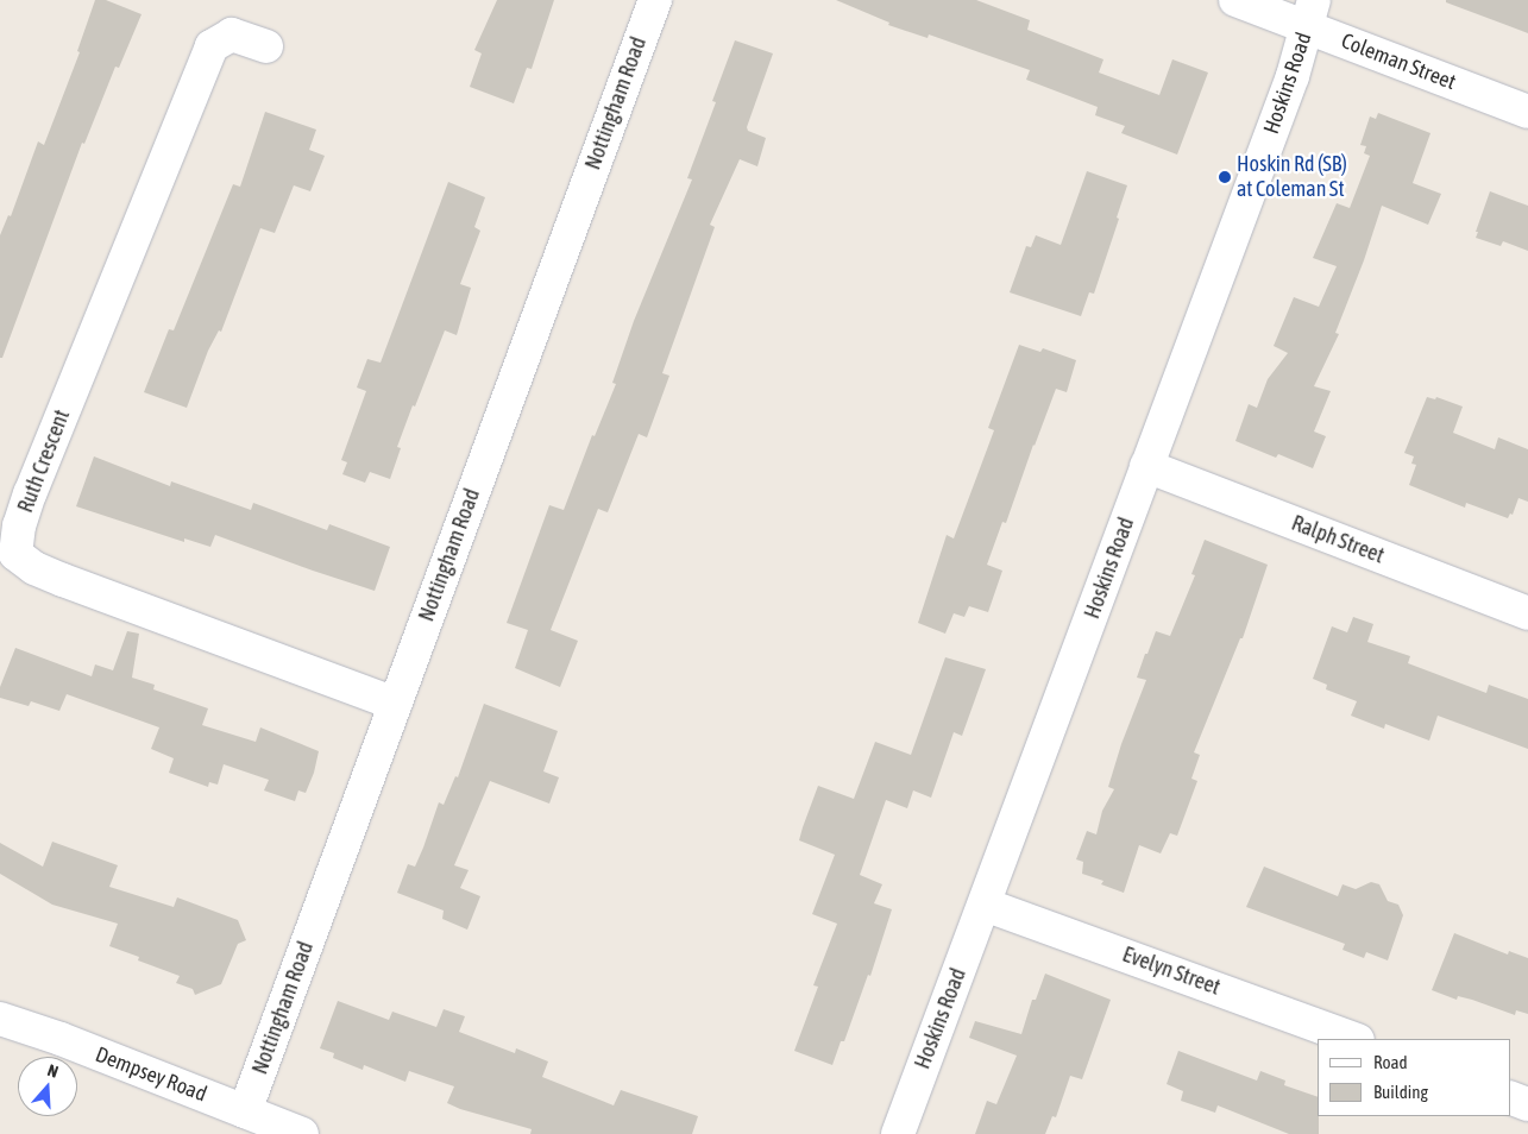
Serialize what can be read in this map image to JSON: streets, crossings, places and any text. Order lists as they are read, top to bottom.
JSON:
{
  "streets": {
    "street": [
      "Coleman Street",
      "Hoskins Road",
      "Nottingham Road",
      "Ruth Crescent",
      "Ralph Street",
      "Evelyn Street",
      "Dempsey Road"
    ]
  },
  "crossings": [
    ["Coleman Street", "Hoskins Road"],
    ["Hoskins Road", "Ralph Street"],
    ["Hoskins Road", "Evelyn Street"],
    ["Nottingham Road", "Ruth Crescent"],
    ["Nottingham Road", "Dempsey Road"]
  ],
  "places": ["Hoskin Rd (SB) at Coleman St"],
  "legend": ["Road", "Building"],
  "north": "top"
}
